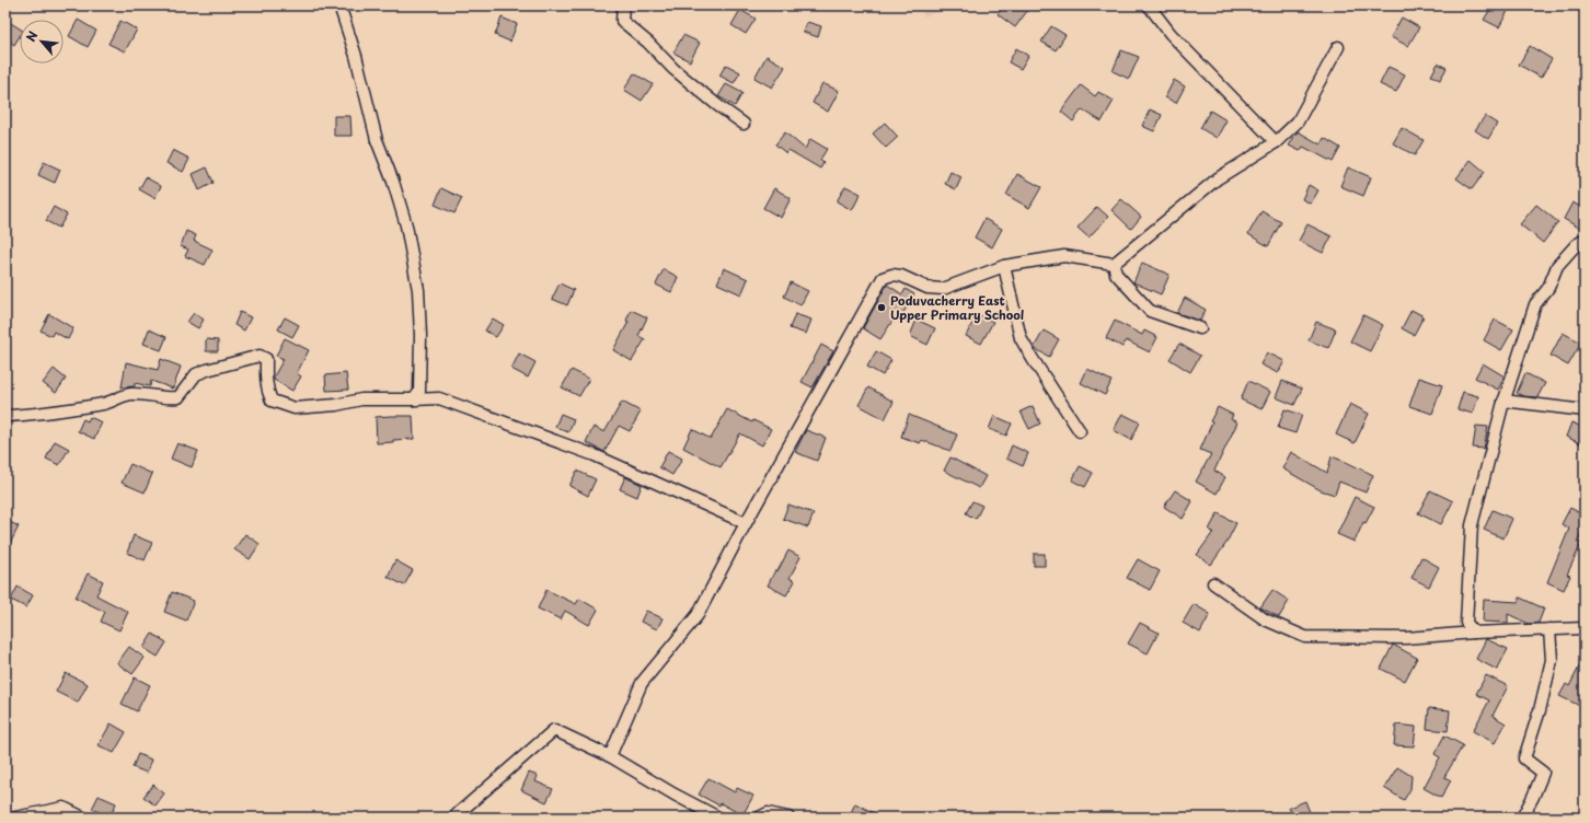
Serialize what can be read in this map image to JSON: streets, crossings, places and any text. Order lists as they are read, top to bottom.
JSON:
{
  "places": ["Poduvacherry East Upper Primary School"],
  "north": "top left"
}
